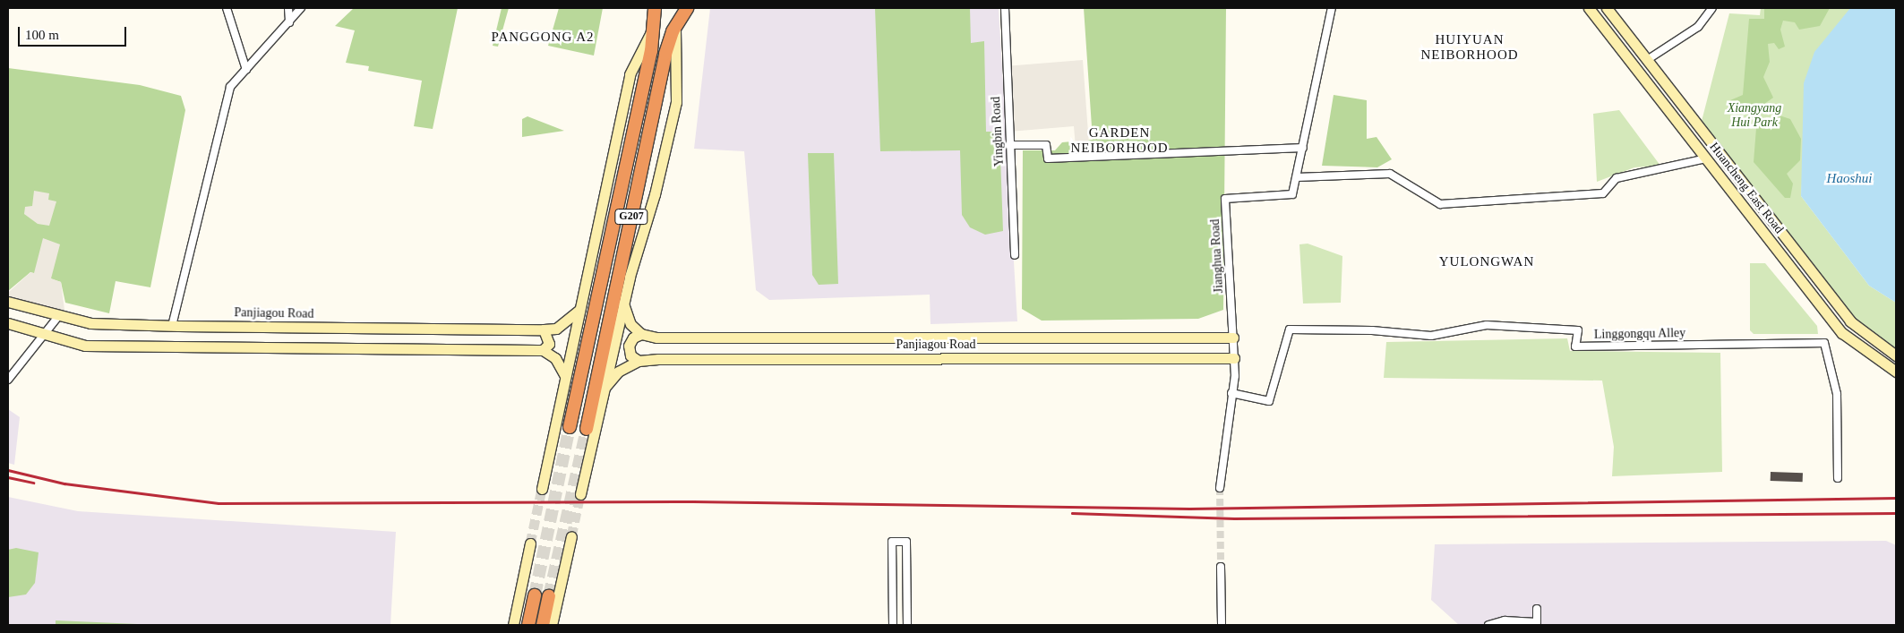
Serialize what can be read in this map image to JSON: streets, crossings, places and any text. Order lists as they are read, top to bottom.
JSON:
{
  "streets": {
    "highway": ["G207"],
    "street": [
      "Yingbin Road",
      "Huancheng East Road",
      "Jianghua Road",
      "Panjiagou Road",
      "Linggongqu Alley"
    ]
  },
  "crossings": [
    ["Jianghua Road", "Panjiagou Road"],
    ["Jianghua Road", "Linggongqu Alley"]
  ],
  "districts": [
    "PANGGONG A2",
    "HUIYUAN NEIBORHOOD",
    "GARDEN NEIBORHOOD",
    "YULONGWAN"
  ],
  "water": ["Haoshui"],
  "parks": ["Xiangyang Hui Park"],
  "scale_bar": "100 m"
}
